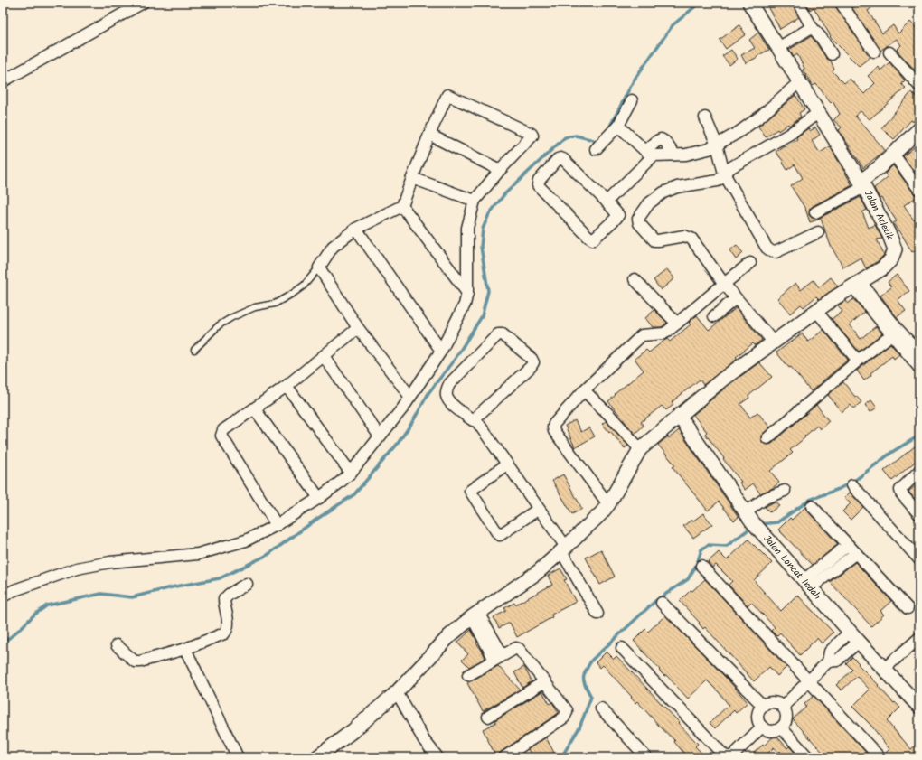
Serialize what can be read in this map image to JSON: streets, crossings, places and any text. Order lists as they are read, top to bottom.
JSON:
{
  "streets": {
    "street": ["Jalan Atletik", "Jalan Loncat Indah"]
  },
  "crossings": [
    ["Jalan Atletik", "Jalan Loncat Indah"]
  ]
}
